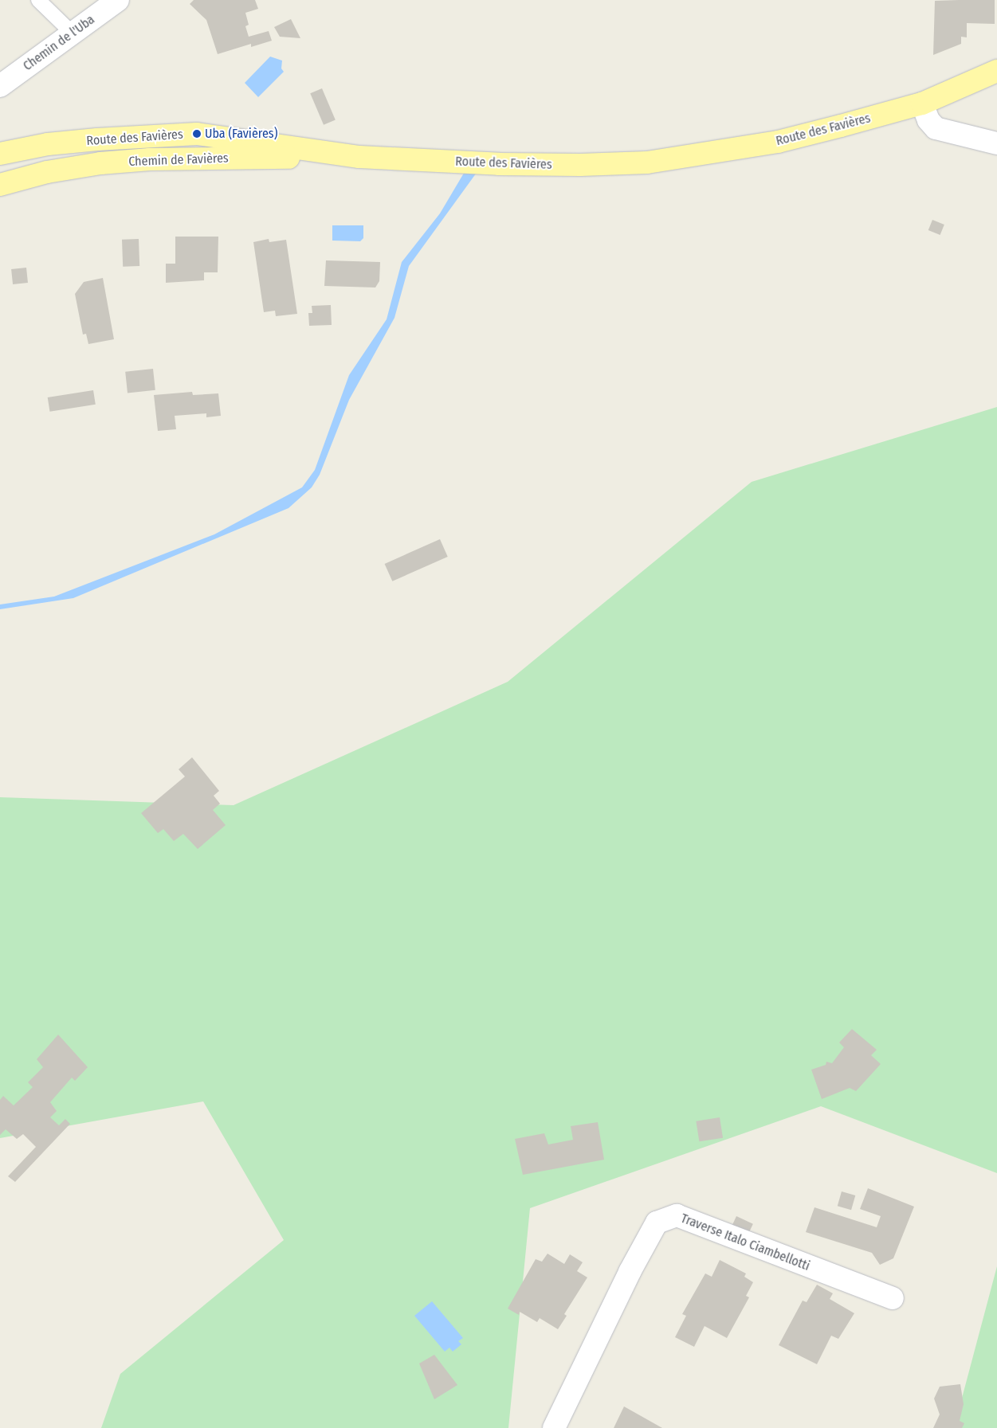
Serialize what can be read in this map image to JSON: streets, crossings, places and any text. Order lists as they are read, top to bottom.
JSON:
{
  "streets": {
    "main road": ["Route des Favières", "Chemin de Favières"],
    "street": ["Chemin de l'Uba", "Traverse Italo Ciambellotti"]
  },
  "crossings": [
    ["Route des Favières", "Chemin de Favières"]
  ],
  "places": ["Uba (Favières)"]
}
